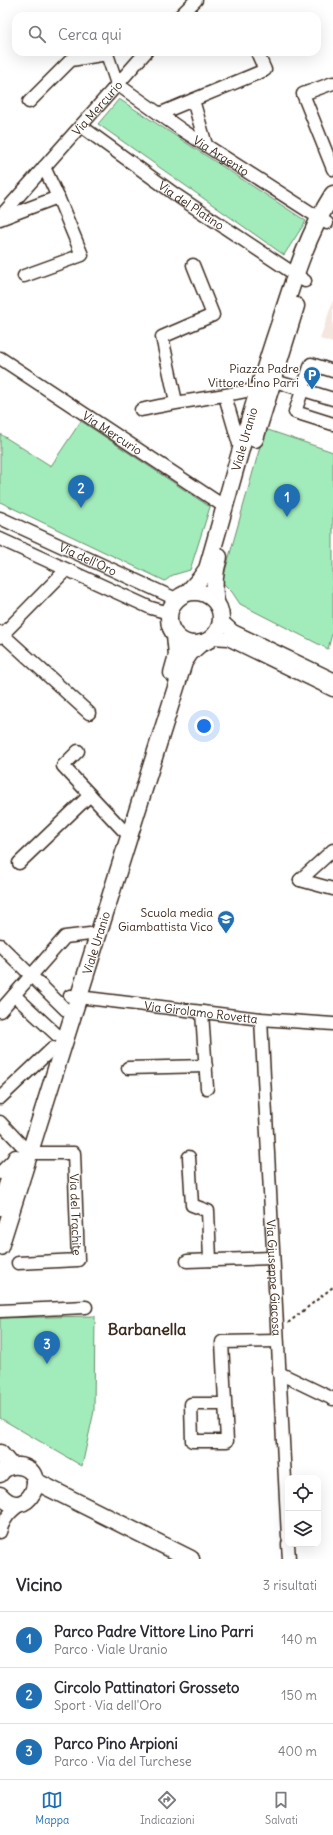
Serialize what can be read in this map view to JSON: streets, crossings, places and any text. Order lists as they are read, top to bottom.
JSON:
{
  "streets": {
    "main road": ["Viale Uranio"],
    "street": [
      "Via Mercurio",
      "Via Argento",
      "Via del Platino",
      "Via dell'Oro",
      "Via Girolamo Rovetta",
      "Via del Trachite",
      "Via Giuseppe Giacosa"
    ]
  },
  "crossings": [
    ["Via Mercurio", "Via Argento"],
    ["Via Mercurio", "Via del Platino"],
    ["Via Mercurio", "Viale Uranio"],
    ["Via Argento", "Viale Uranio"],
    ["Via del Platino", "Viale Uranio"],
    ["Viale Uranio", "Via dell'Oro"],
    ["Viale Uranio", "Via Girolamo Rovetta"],
    ["Viale Uranio", "Via del Trachite"],
    ["Via Girolamo Rovetta", "Via Giuseppe Giacosa"]
  ],
  "districts": ["Barbanella"],
  "places": {
    "parking": ["Piazza Padre Vittore Lino Parri"],
    "school or university": ["Scuola media Giambattista Vico"]
  },
  "page": {
    "search": "Cerca qui",
    "pins": ["2", "1", "3"],
    "heading": ["Vicino", "3 risultati"],
    "list": [
      {
        "mark": "1",
        "name": "Parco Padre Vittore Lino Parri",
        "note": "Parco · Viale Uranio",
        "value": "140 m"
      },
      {
        "mark": "2",
        "name": "Circolo Pattinatori Grosseto",
        "note": "Sport · Via dell'Oro",
        "value": "150 m"
      },
      {
        "mark": "3",
        "name": "Parco Pino Arpioni",
        "note": "Parco · Via del Turchese",
        "value": "400 m"
      }
    ],
    "nav": ["Mappa", "Indicazioni", "Salvati"]
  }
}
